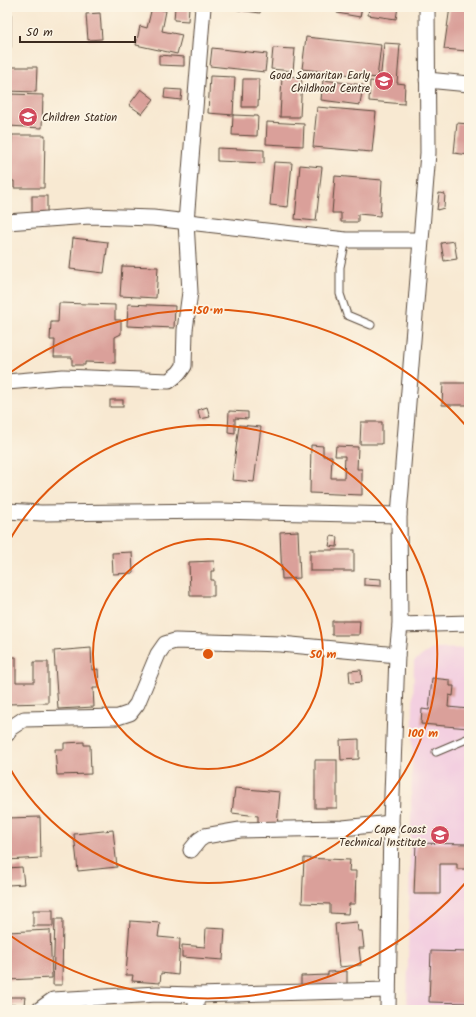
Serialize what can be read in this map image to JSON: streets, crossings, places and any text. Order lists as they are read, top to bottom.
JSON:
{
  "places": {
    "school or university": ["Good Samaritan Early Childhood Centre", "Children Station", "Cape Coast Technical Institute"]
  },
  "scale_bar": "50 m",
  "rings": ["150 m", "50 m", "100 m"]
}
